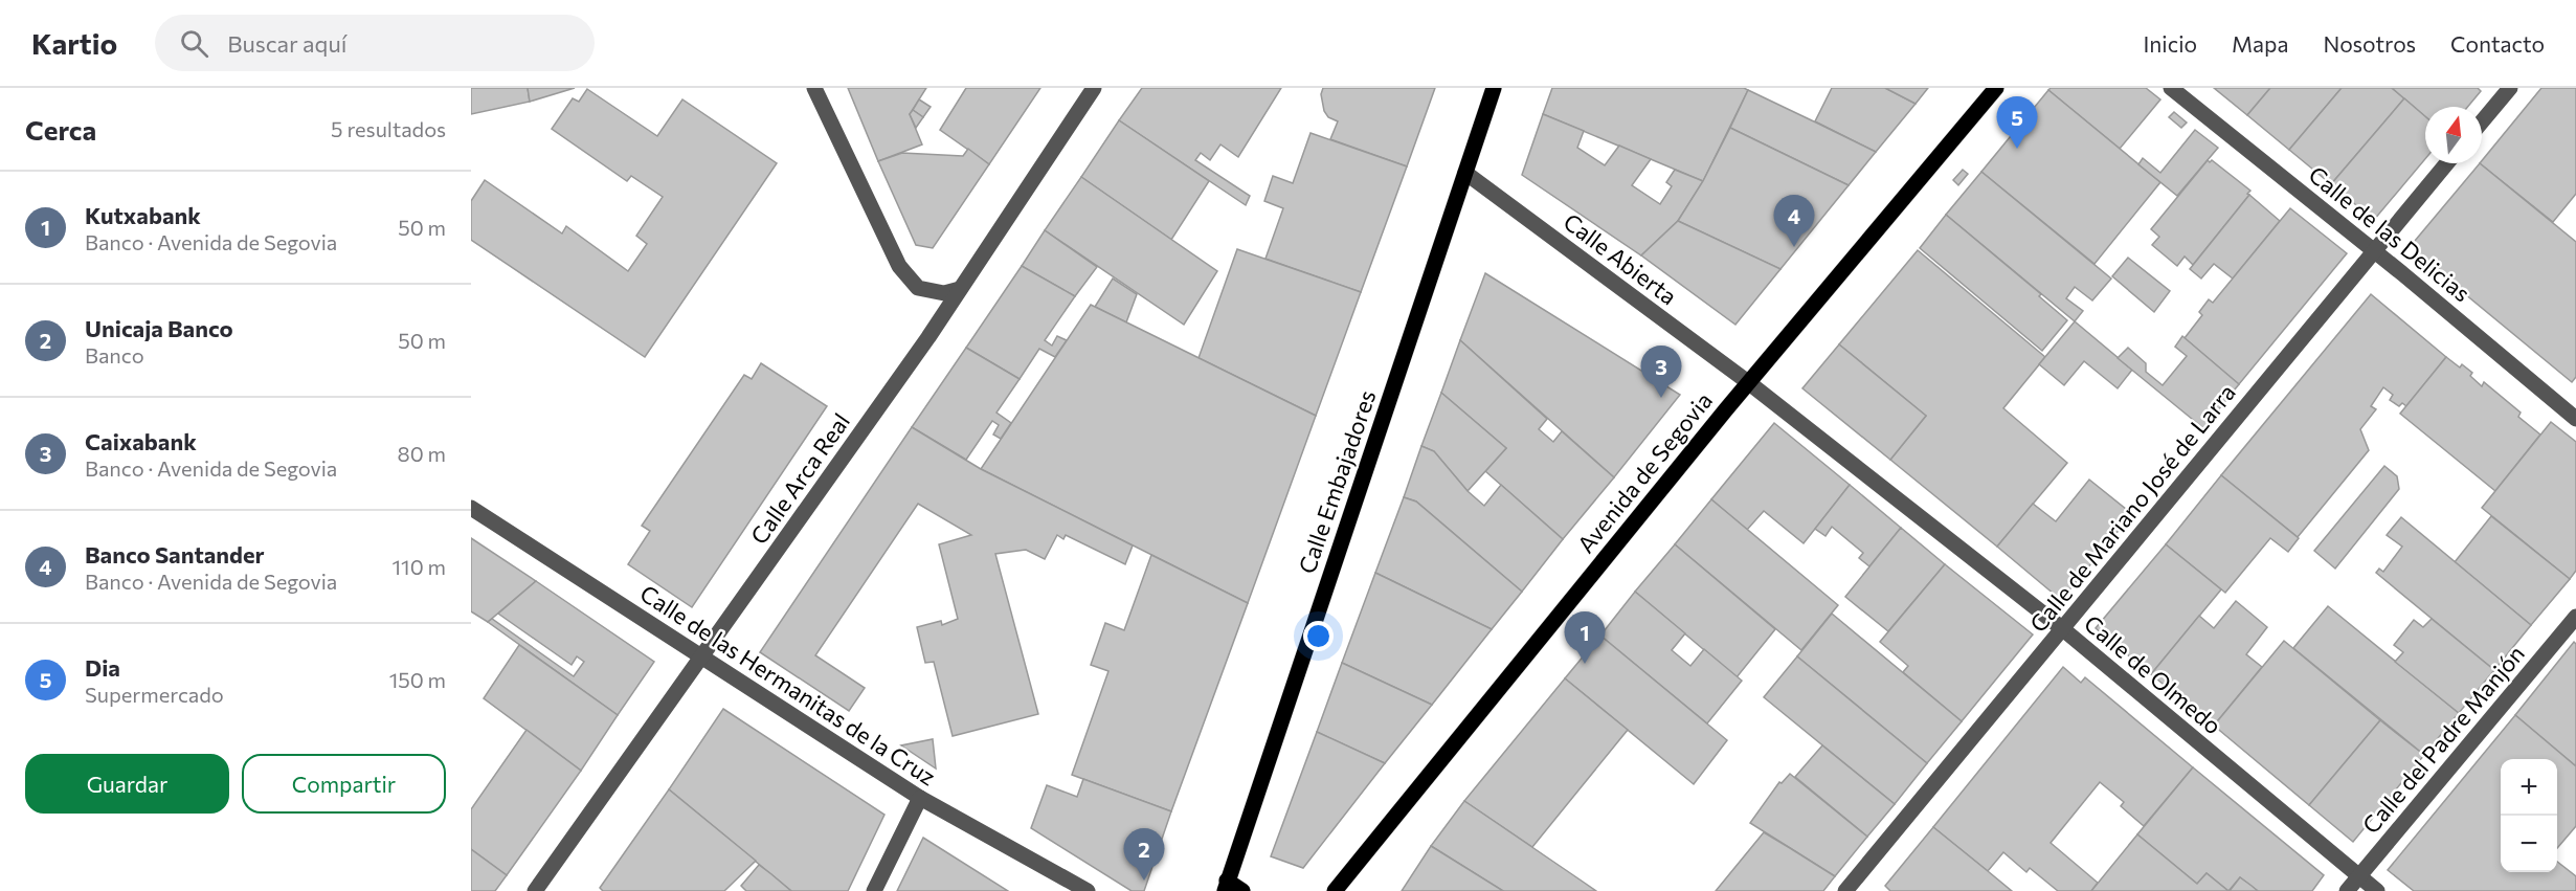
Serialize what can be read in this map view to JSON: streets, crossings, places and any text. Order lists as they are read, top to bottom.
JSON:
{
  "streets": {
    "main road": ["Avenida de Segovia", "Calle Embajadores"],
    "street": [
      "Calle de las Delicias",
      "Calle Abierta",
      "Calle Arca Real",
      "Calle de Mariano José de Larra",
      "Calle de Olmedo",
      "Calle de las Hermanitas de la Cruz",
      "Calle del Padre Manjón"
    ]
  },
  "crossings": [
    ["Calle de las Delicias", "Calle de Mariano José de Larra"],
    ["Calle Abierta", "Avenida de Segovia"],
    ["Calle Abierta", "Calle Embajadores"],
    ["Calle Abierta", "Calle de Olmedo"],
    ["Avenida de Segovia", "Calle de Olmedo"],
    ["Calle Arca Real", "Calle de las Hermanitas de la Cruz"],
    ["Calle de Mariano José de Larra", "Calle de Olmedo"],
    ["Calle de Olmedo", "Calle del Padre Manjón"]
  ],
  "north": "top",
  "page": {
    "header": "Kartio",
    "search": "Buscar aquí",
    "nav": [
      "Inicio",
      "Mapa",
      "Nosotros",
      "Contacto"
    ],
    "heading": ["Cerca", "5 resultados"],
    "pins": [
      "5",
      "4",
      "3",
      "1",
      "2"
    ],
    "list": [
      {
        "mark": "1",
        "name": "Kutxabank",
        "note": "Banco · Avenida de Segovia",
        "value": "50 m"
      },
      {
        "mark": "2",
        "name": "Unicaja Banco",
        "note": "Banco",
        "value": "50 m"
      },
      {
        "mark": "3",
        "name": "Caixabank",
        "note": "Banco · Avenida de Segovia",
        "value": "80 m"
      },
      {
        "mark": "4",
        "name": "Banco Santander",
        "note": "Banco · Avenida de Segovia",
        "value": "110 m"
      },
      {
        "mark": "5",
        "name": "Dia",
        "note": "Supermercado",
        "value": "150 m"
      }
    ],
    "buttons": ["Guardar", "Compartir"],
    "map_buttons": ["+", "−"]
  }
}
